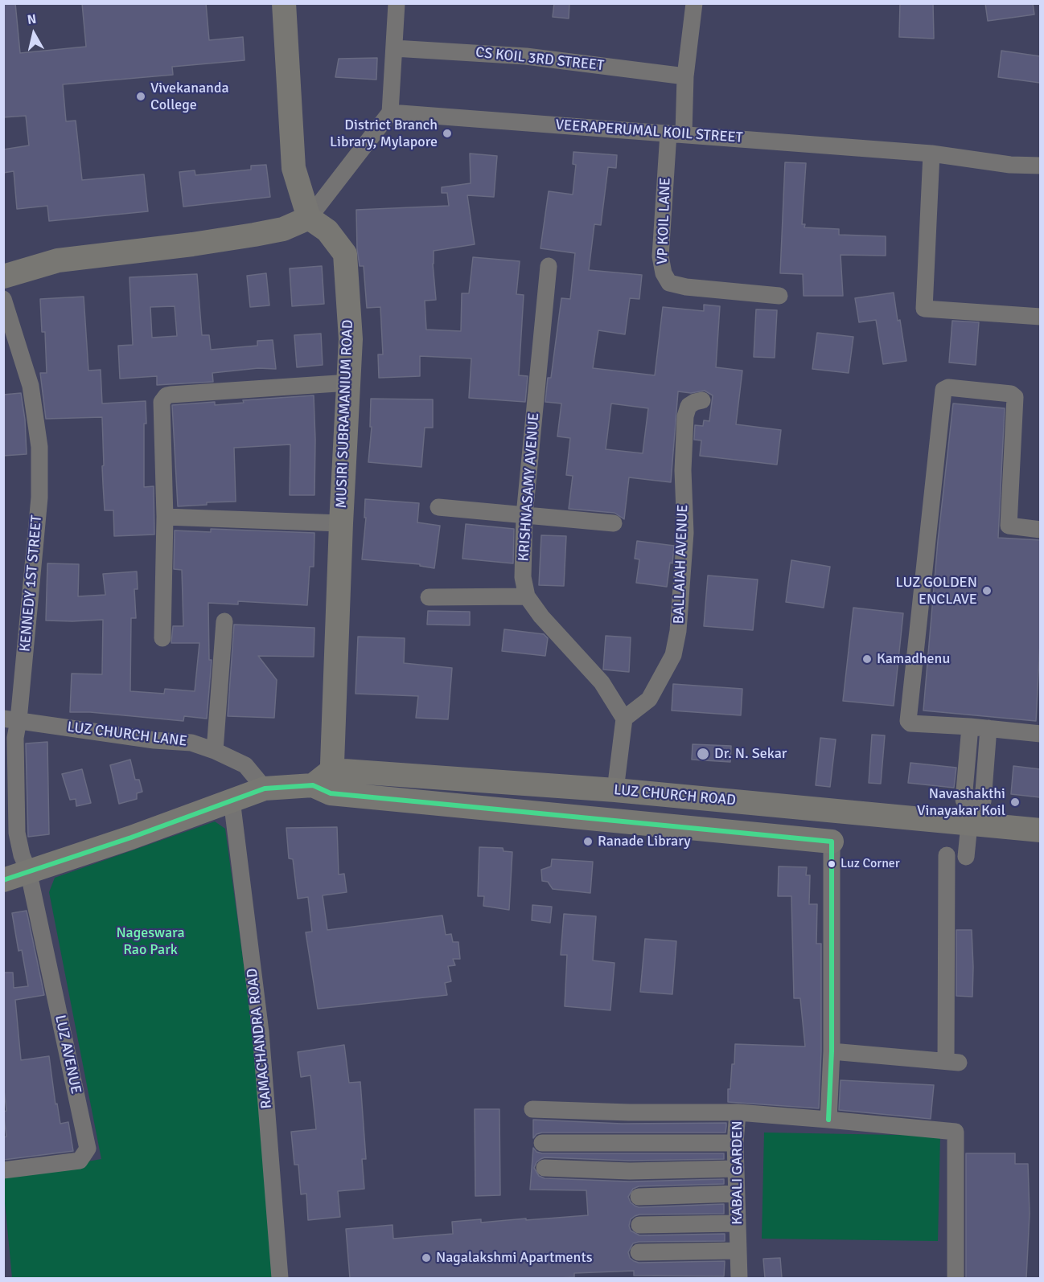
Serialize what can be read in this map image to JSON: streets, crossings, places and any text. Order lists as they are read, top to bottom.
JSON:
{
  "streets": {
    "main road": ["MUSIRI SUBRAMANIUM ROAD", "LUZ CHURCH ROAD"],
    "street": [
      "CS KOIL 3RD STREET",
      "VEERAPERUMAL KOIL STREET",
      "VP KOIL LANE",
      "KRISHNASAMY AVENUE",
      "BALLAIAH AVENUE",
      "KENNEDY 1ST STREET",
      "LUZ CHURCH LANE",
      "RAMACHANDRA ROAD",
      "LUZ AVENUE",
      "KABALI GARDEN"
    ]
  },
  "crossings": [
    ["VEERAPERUMAL KOIL STREET", "VP KOIL LANE"],
    ["MUSIRI SUBRAMANIUM ROAD", "LUZ CHURCH ROAD"],
    ["KRISHNASAMY AVENUE", "BALLAIAH AVENUE"],
    ["KENNEDY 1ST STREET", "LUZ CHURCH LANE"],
    ["KENNEDY 1ST STREET", "LUZ CHURCH ROAD"],
    ["KENNEDY 1ST STREET", "LUZ AVENUE"],
    ["LUZ CHURCH LANE", "LUZ CHURCH ROAD"],
    ["LUZ CHURCH ROAD", "RAMACHANDRA ROAD"],
    ["LUZ CHURCH ROAD", "LUZ AVENUE"]
  ],
  "parks": ["Nageswara Rao Park"],
  "places": [
    "Vivekananda College",
    "District Branch Library, Mylapore",
    "LUZ GOLDEN ENCLAVE",
    "Kamadhenu",
    "Dr. N. Sekar",
    "Navashakthi Vinayakar Koil",
    "Ranade Library",
    "Luz Corner",
    "Nagalakshmi Apartments"
  ],
  "north": "top"
}
